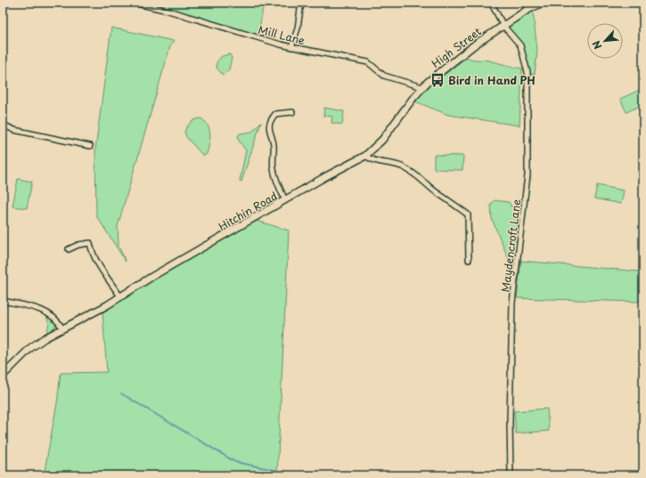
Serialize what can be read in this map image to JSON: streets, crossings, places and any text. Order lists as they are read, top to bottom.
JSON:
{
  "streets": {
    "street": [
      "Mill Lane",
      "High Street",
      "Hitchin Road",
      "Maydencroft Lane"
    ]
  },
  "crossings": [
    ["Mill Lane", "High Street"],
    ["Mill Lane", "Hitchin Road"],
    ["High Street", "Hitchin Road"],
    ["High Street", "Maydencroft Lane"]
  ],
  "places": {
    "bus stop": ["Bird in Hand PH"]
  },
  "north": "bottom left"
}
